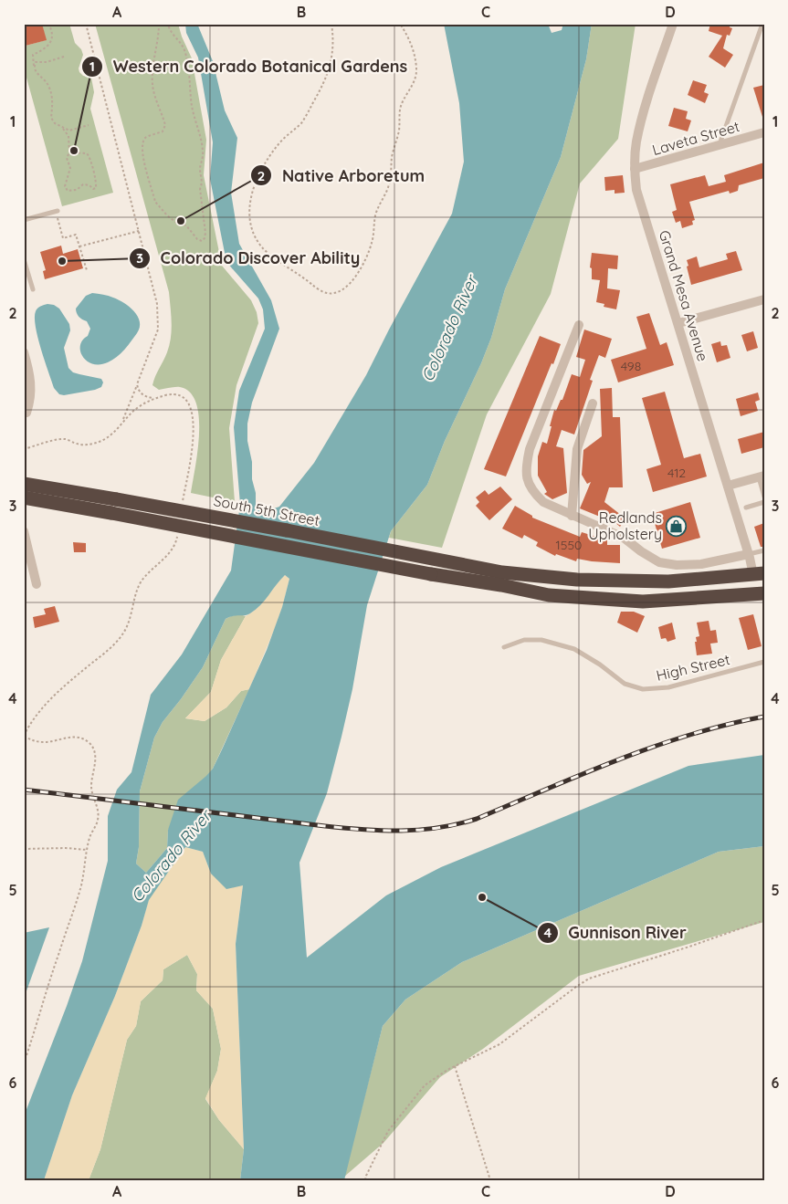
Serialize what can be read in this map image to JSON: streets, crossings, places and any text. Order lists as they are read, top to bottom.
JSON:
{
  "streets": {
    "highway": ["South 5th Street"],
    "street": ["Laveta Street", "Grand Mesa Avenue"],
    "lane": ["High Street"]
  },
  "crossings": [
    ["Laveta Street", "Grand Mesa Avenue"]
  ],
  "water": ["Colorado River"],
  "places": {
    "other": [
      "Western Colorado Botanical Gardens",
      "Native Arboretum",
      "Colorado Discover Ability",
      "Gunnison River"
    ],
    "shop": ["Redlands Upholstery"]
  },
  "house_numbers": ["498", "412", "1550"],
  "grid": {
    "columns": [
      "A",
      "B",
      "C",
      "D"
    ],
    "rows": [
      "1",
      "2",
      "3",
      "4",
      "5",
      "6"
    ]
  }
}
